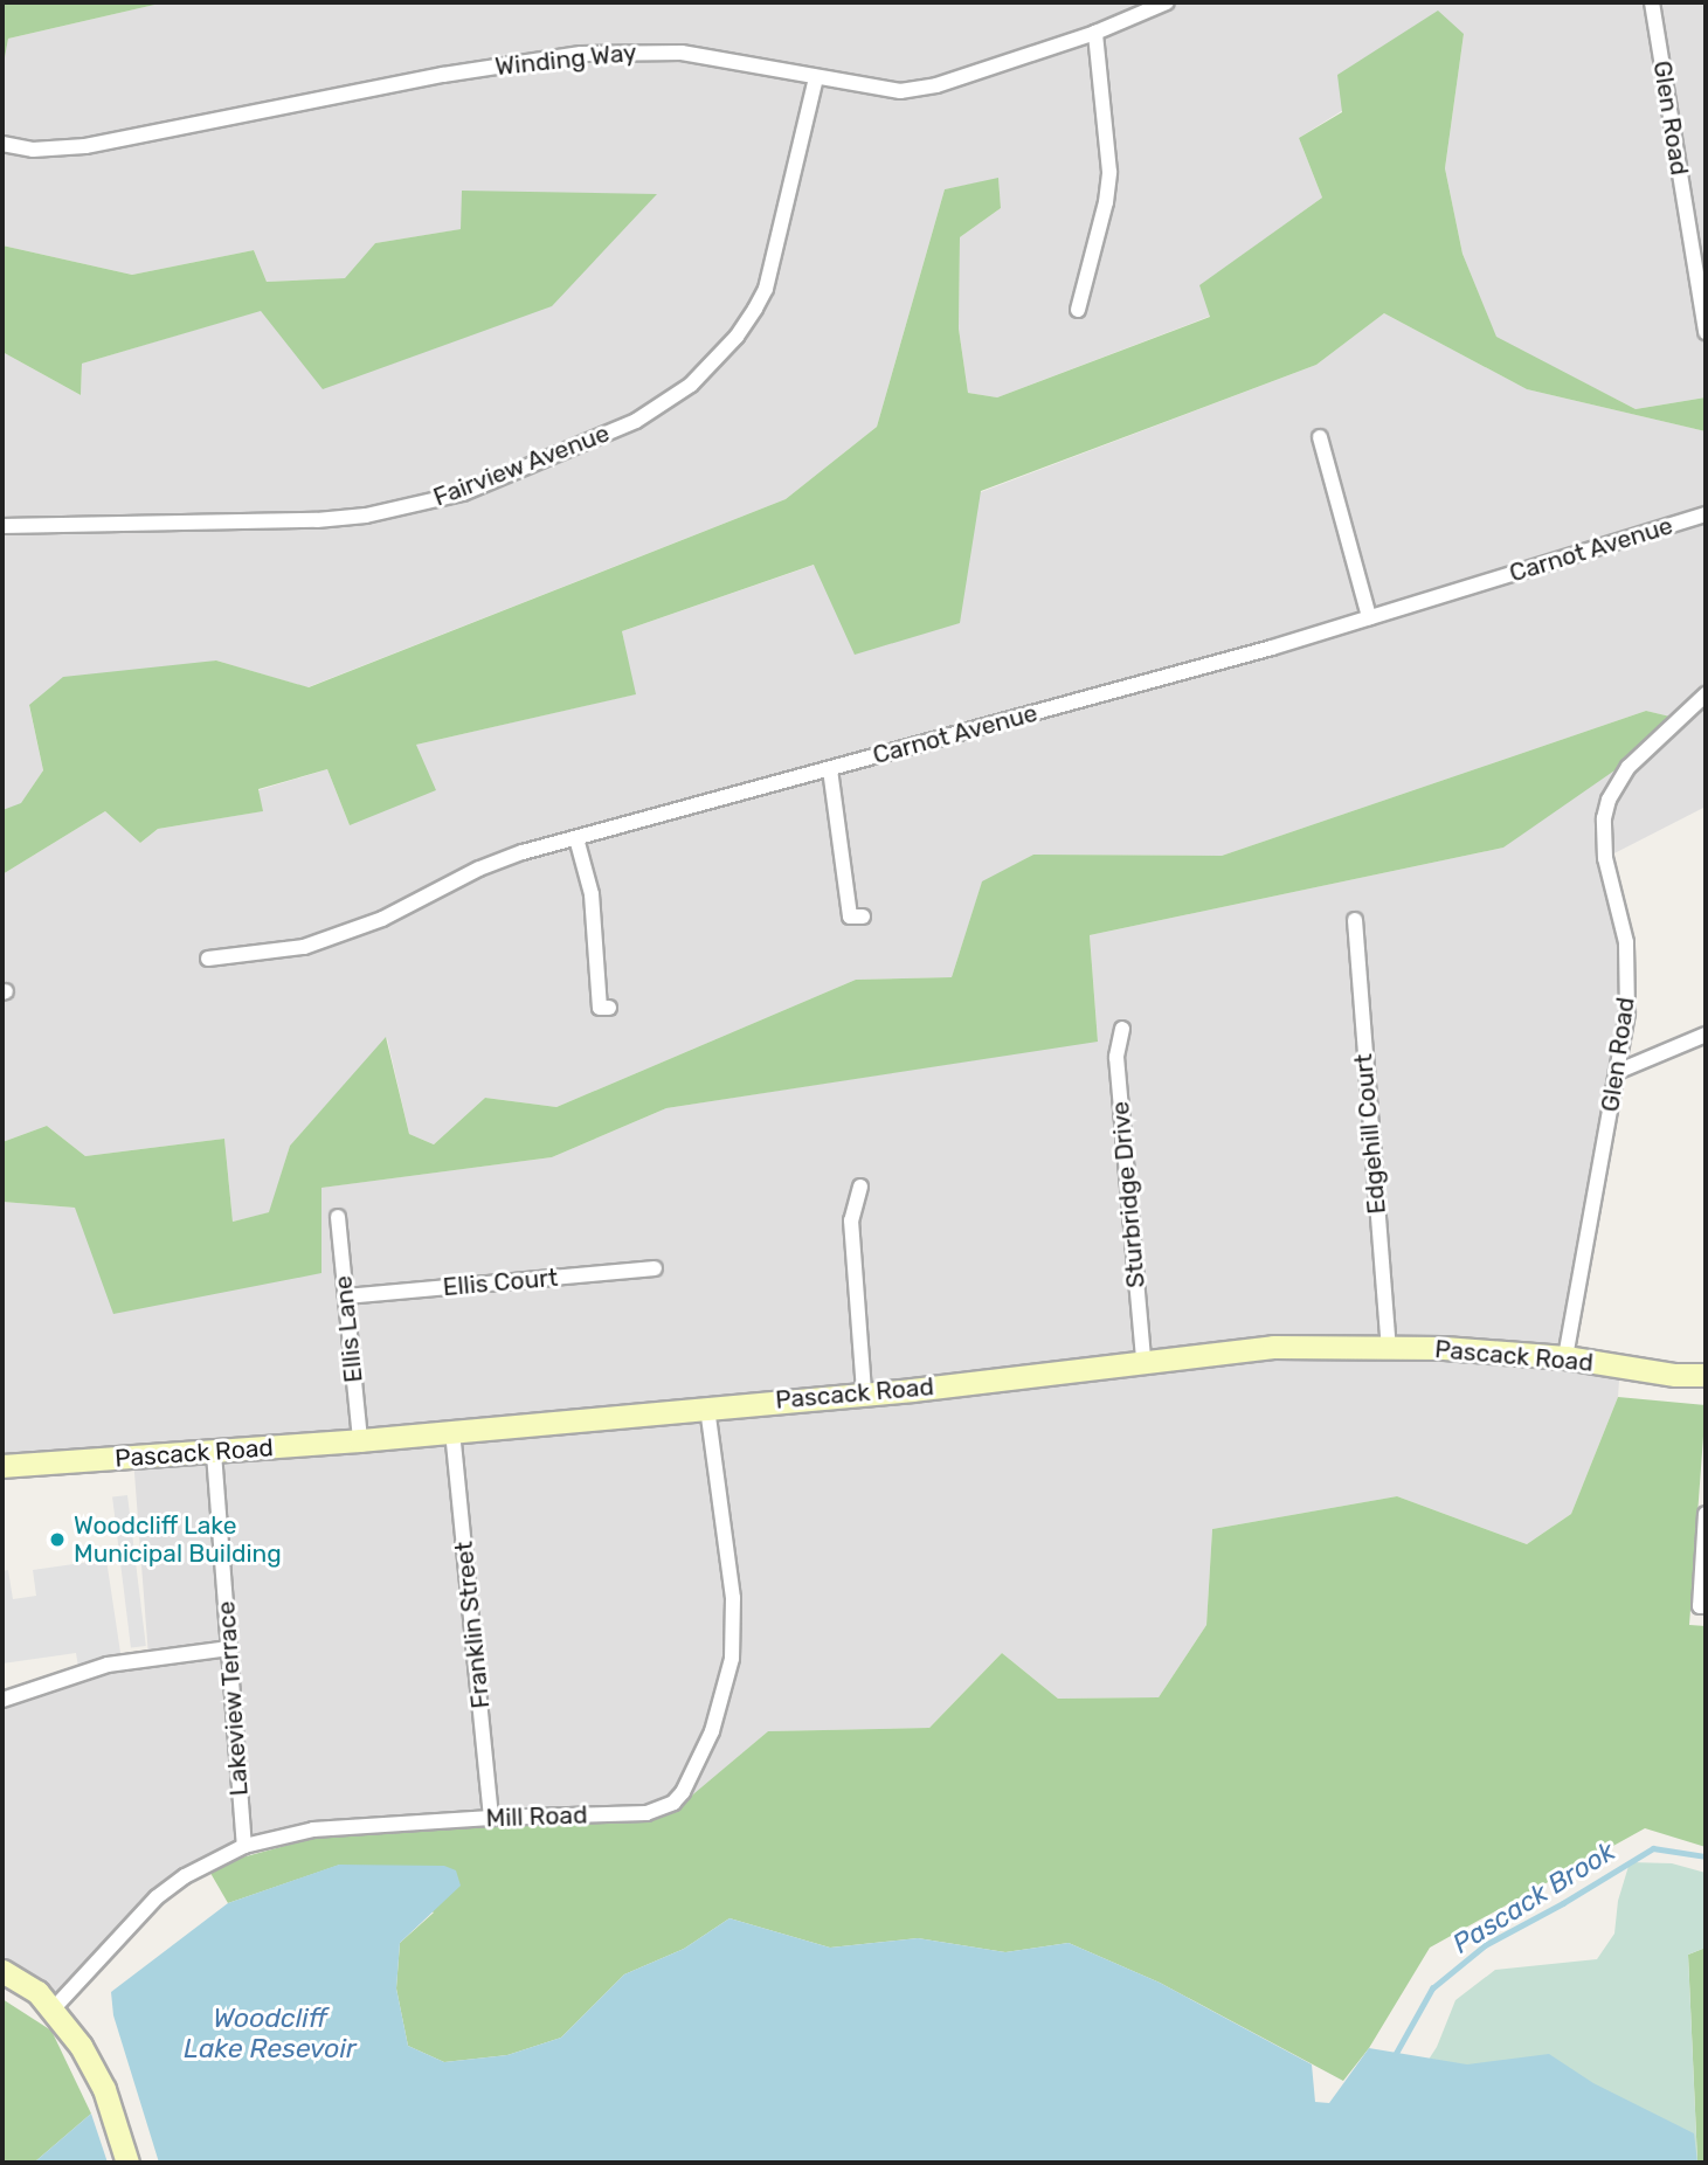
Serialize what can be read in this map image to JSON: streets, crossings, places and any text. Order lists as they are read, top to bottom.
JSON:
{
  "streets": {
    "street": [
      "Winding Way",
      "Glen Road",
      "Fairview Avenue",
      "Carnot Avenue",
      "Edgehill Court",
      "Sturbridge Drive",
      "Ellis Court",
      "Ellis Lane",
      "Pascack Road",
      "Franklin Street",
      "Lakeview Terrace",
      "Mill Road"
    ]
  },
  "crossings": [
    ["Winding Way", "Fairview Avenue"],
    ["Glen Road", "Pascack Road"],
    ["Edgehill Court", "Pascack Road"],
    ["Sturbridge Drive", "Pascack Road"],
    ["Ellis Court", "Ellis Lane"],
    ["Ellis Lane", "Pascack Road"],
    ["Pascack Road", "Franklin Street"],
    ["Pascack Road", "Lakeview Terrace"],
    ["Pascack Road", "Mill Road"],
    ["Franklin Street", "Mill Road"],
    ["Lakeview Terrace", "Mill Road"]
  ],
  "water": ["Pascack Brook", "Woodcliff Lake Resevoir"],
  "places": ["Woodcliff Lake Municipal Building"]
}
